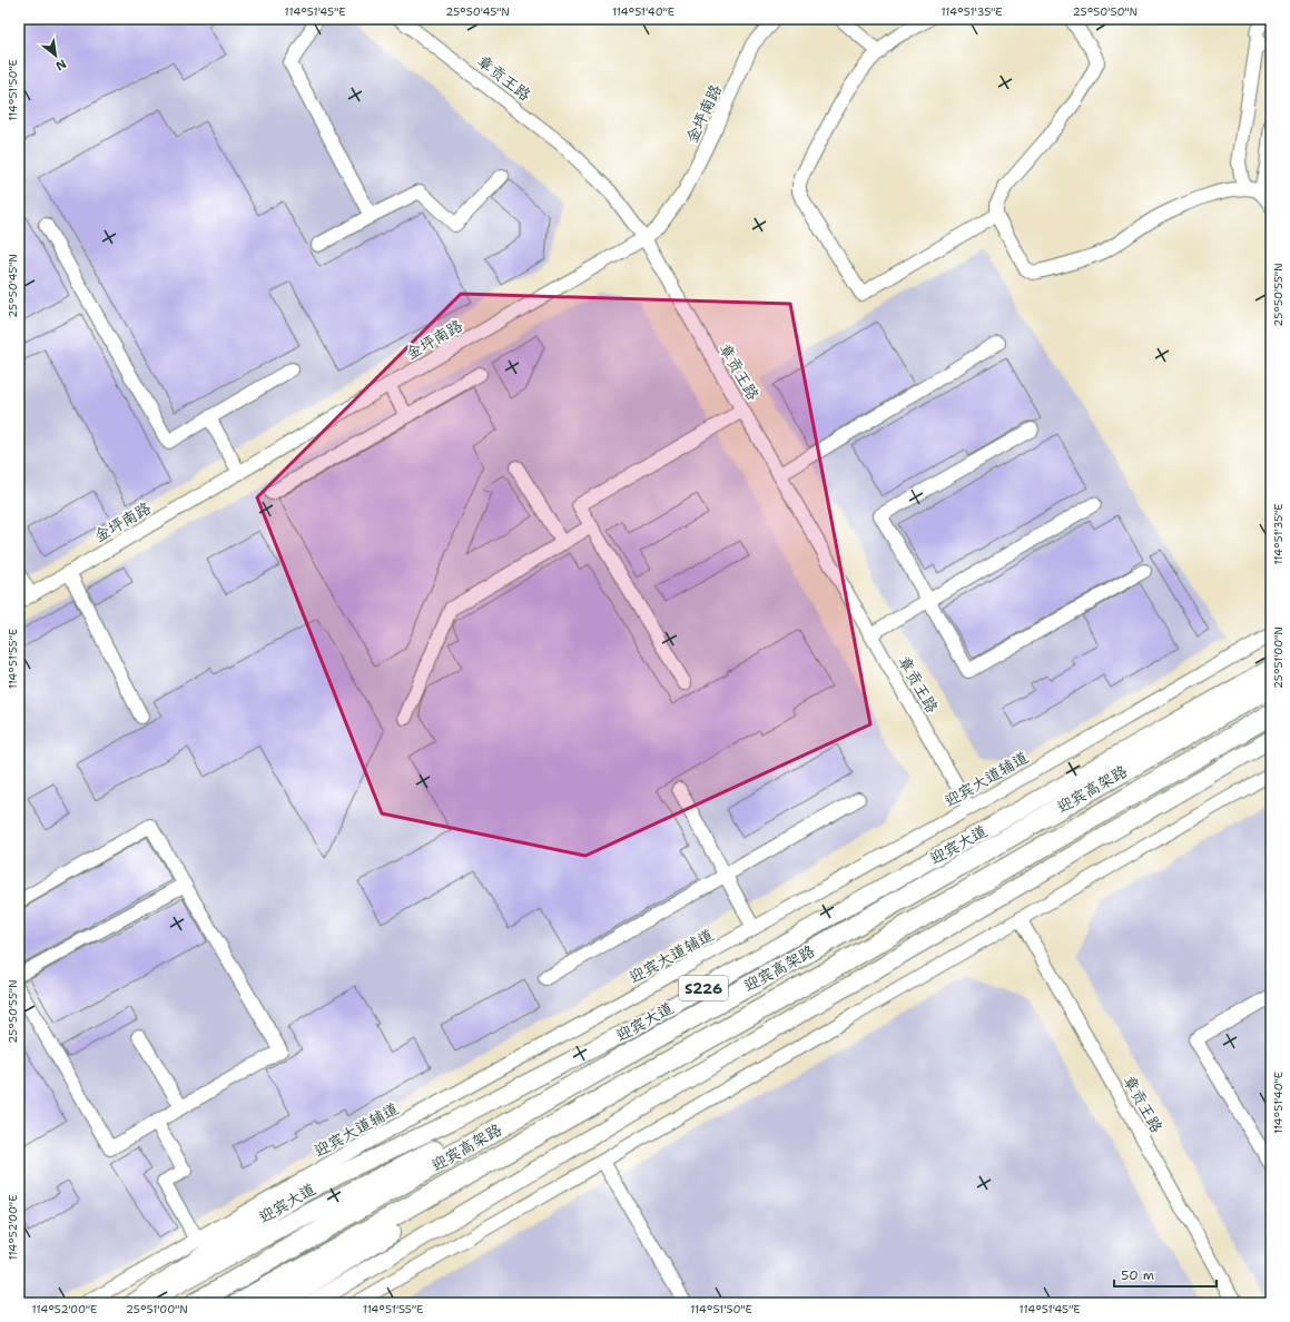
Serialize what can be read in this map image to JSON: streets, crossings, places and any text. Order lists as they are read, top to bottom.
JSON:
{
  "streets": {
    "highway": ["迎宾高架路"],
    "main road": ["迎宾大道", "S226"],
    "street": ["章贡王路", "金坪南路", "迎宾大道辅道"]
  },
  "crossings": [
    ["章贡王路", "金坪南路"],
    ["章贡王路", "迎宾大道辅道"]
  ],
  "scale_bar": "50 m",
  "north": "bottom right",
  "coordinates": [
    "114°51'45\"E",
    "25°50'45\"N",
    "114°51'40\"E",
    "114°51'35\"E",
    "25°50'50\"N",
    "114°51'50\"E",
    "25°50'55\"N",
    "25°51'00\"N",
    "114°51'55\"E",
    "114°52'00\"E"
  ]
}
